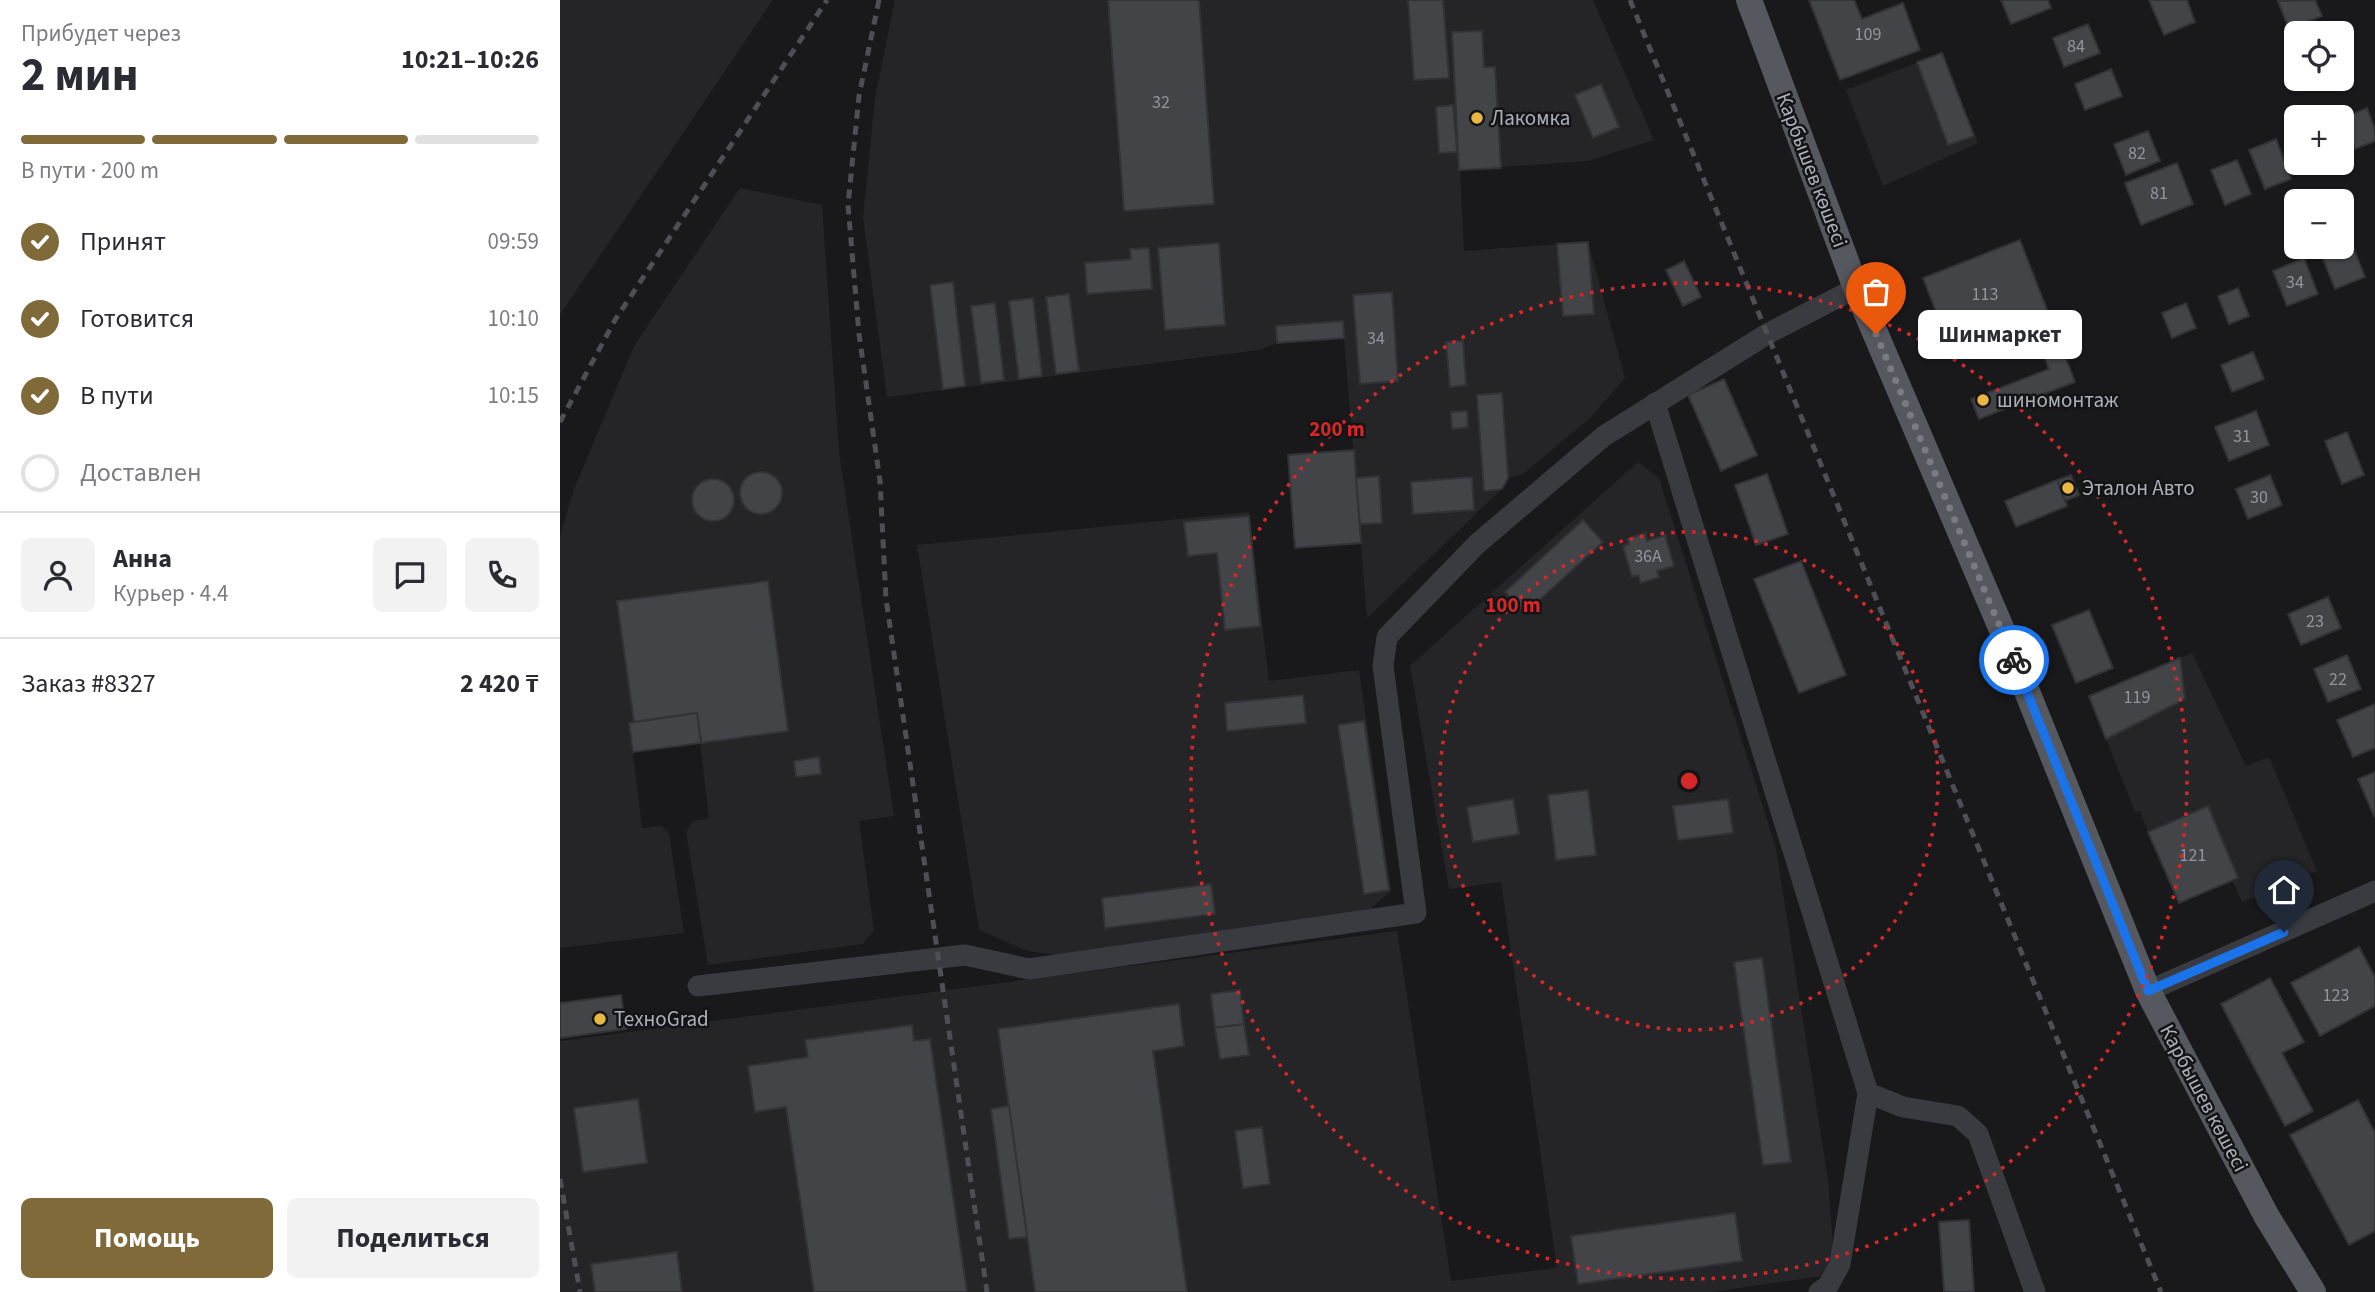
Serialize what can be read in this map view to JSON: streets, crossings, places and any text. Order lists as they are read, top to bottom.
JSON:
{
  "streets": {
    "main road": ["Карбышев көшесі"]
  },
  "places": [
    "Лакомка",
    "Шинмаркет",
    "шиномонтаж",
    "Эталон Авто",
    "ТехноGrad"
  ],
  "house_numbers": [
    "109",
    "84",
    "32",
    "82",
    "81",
    "34",
    "113",
    "34",
    "31",
    "30",
    "36А",
    "23",
    "22",
    "119",
    "121",
    "123"
  ],
  "page": {
    "heading": ["2 мин", "Прибудет через", "10:21–10:26"],
    "panel": [
      "Анна",
      "Курьер · 4.4",
      "Заказ #8327",
      "2 420 ₸"
    ],
    "map_buttons": ["+", "−"],
    "bar": "В пути · 200 m",
    "list": [
      ["Принят", "09:59"],
      ["Готовится", "10:10"],
      ["В пути", "10:15"],
      "Доставлен"
    ],
    "bubble": "Шинмаркет",
    "buttons": ["Помощь", "Поделиться"]
  },
  "rings": ["200 m", "100 m"]
}
